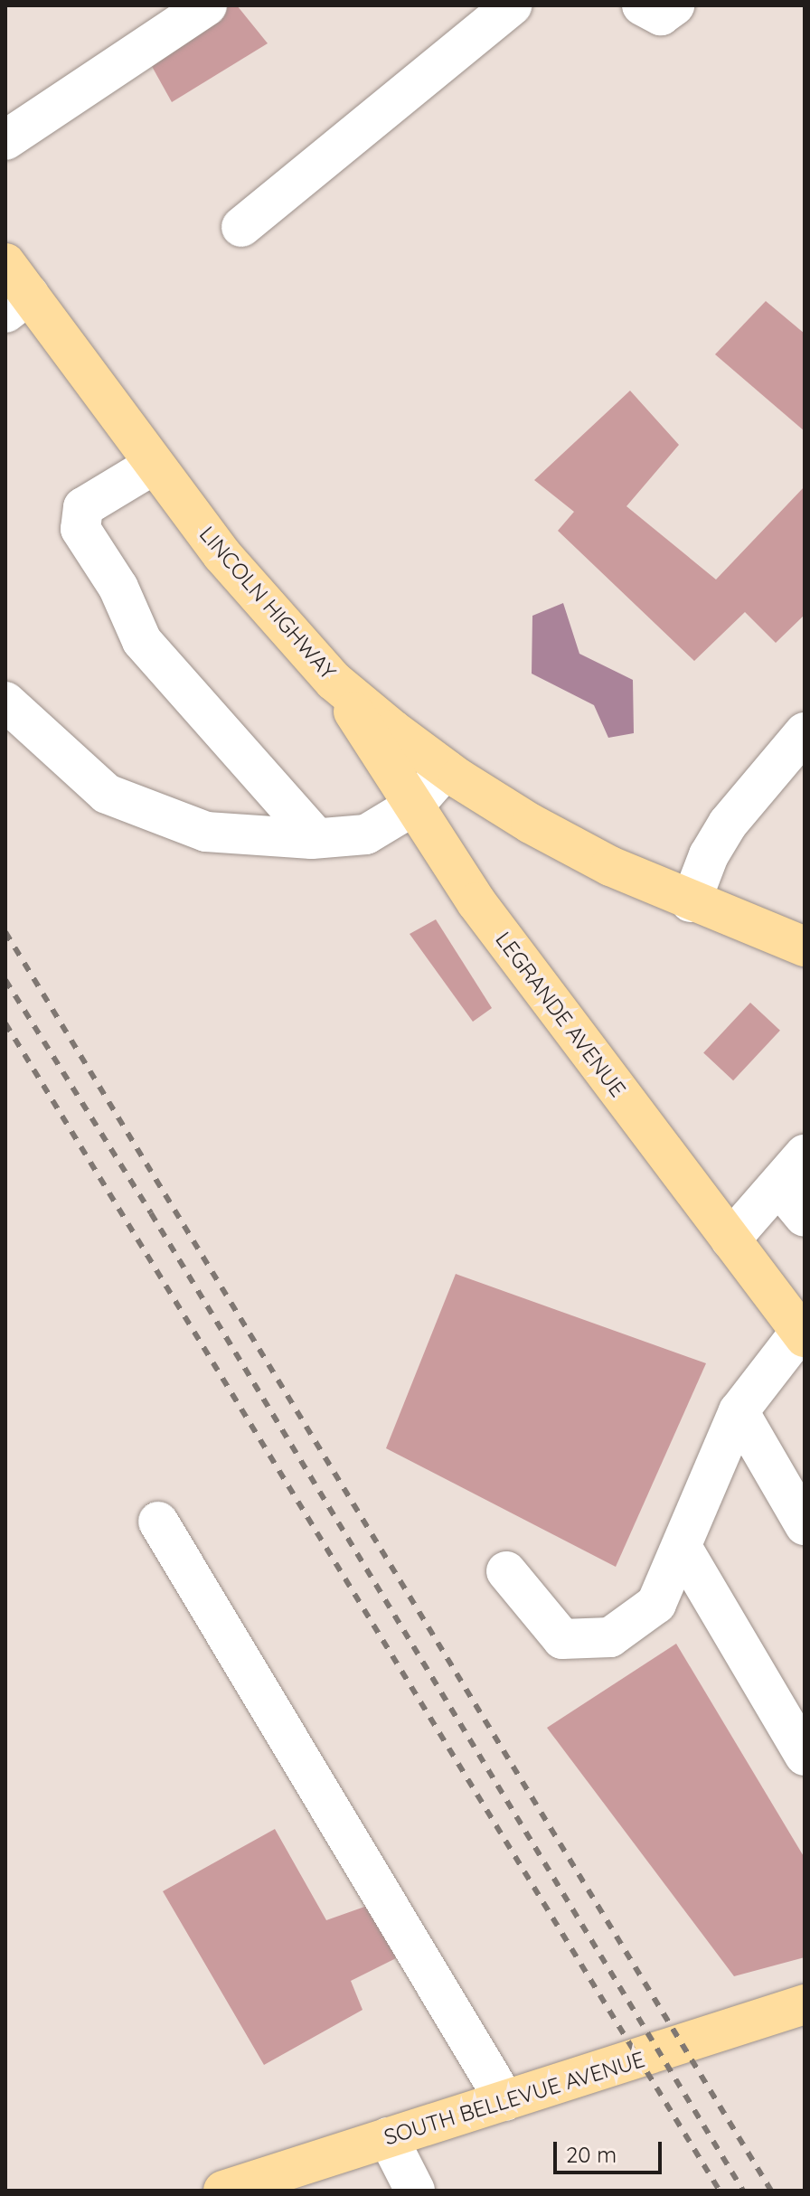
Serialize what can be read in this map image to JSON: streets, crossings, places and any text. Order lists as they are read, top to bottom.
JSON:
{
  "streets": {
    "main road": ["LINCOLN HIGHWAY", "LEGRANDE AVENUE", "SOUTH BELLEVUE AVENUE"]
  },
  "crossings": [
    ["LINCOLN HIGHWAY", "LEGRANDE AVENUE"]
  ],
  "scale_bar": "20 m"
}
